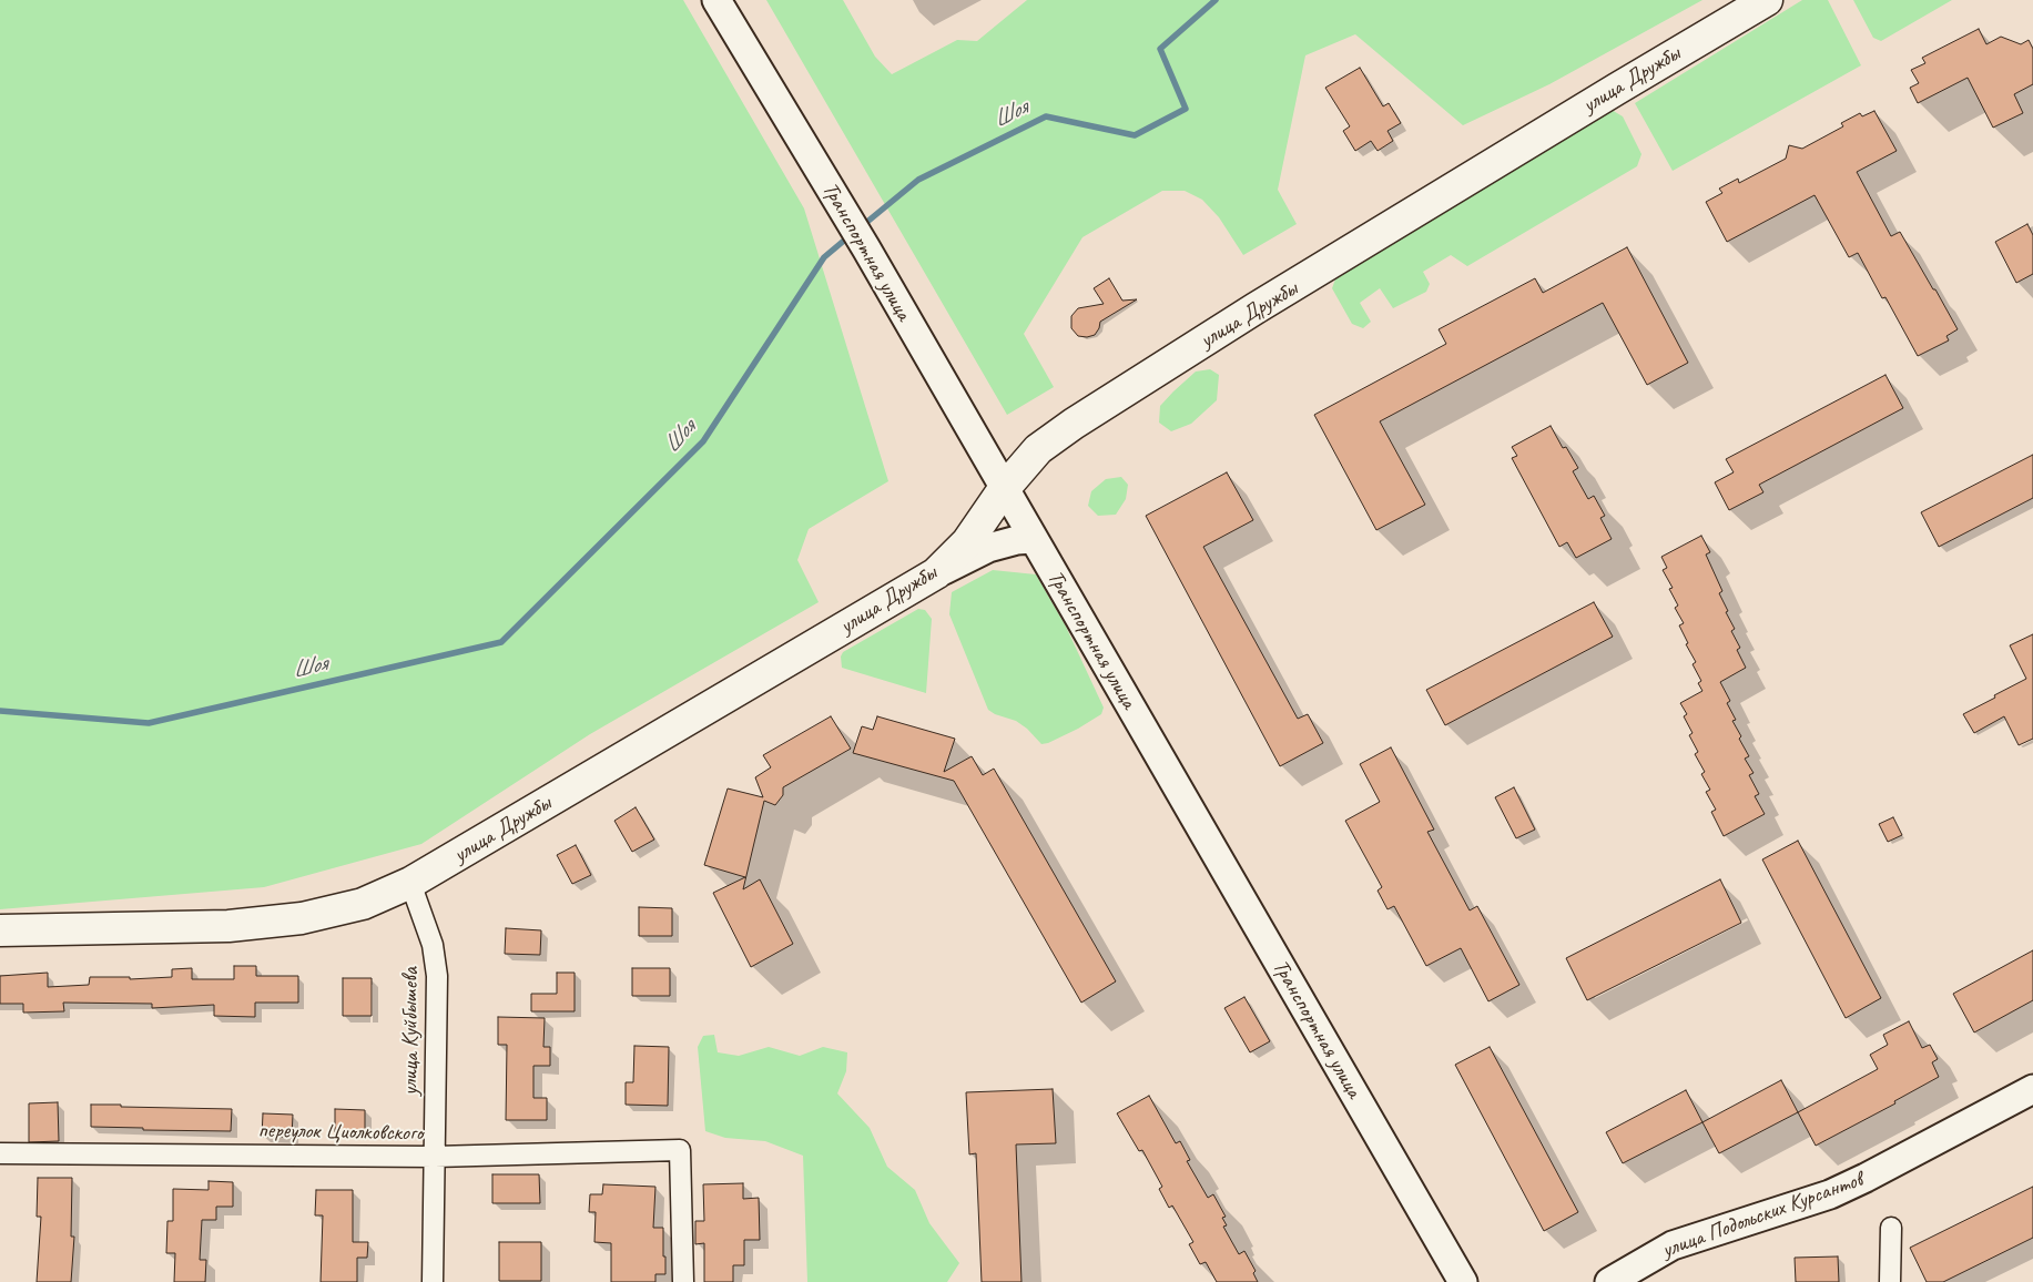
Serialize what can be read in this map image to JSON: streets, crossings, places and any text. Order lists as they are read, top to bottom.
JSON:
{
  "streets": {
    "main road": ["улица Дружбы"],
    "street": [
      "Транспортная улица",
      "улица Куйбышева",
      "переулок Циолковского",
      "улица Подольских Курсантов"
    ]
  },
  "crossings": [
    ["улица Дружбы", "Транспортная улица"],
    ["улица Дружбы", "улица Куйбышева"],
    ["улица Куйбышева", "переулок Циолковского"]
  ],
  "water": ["Шоя"]
}
